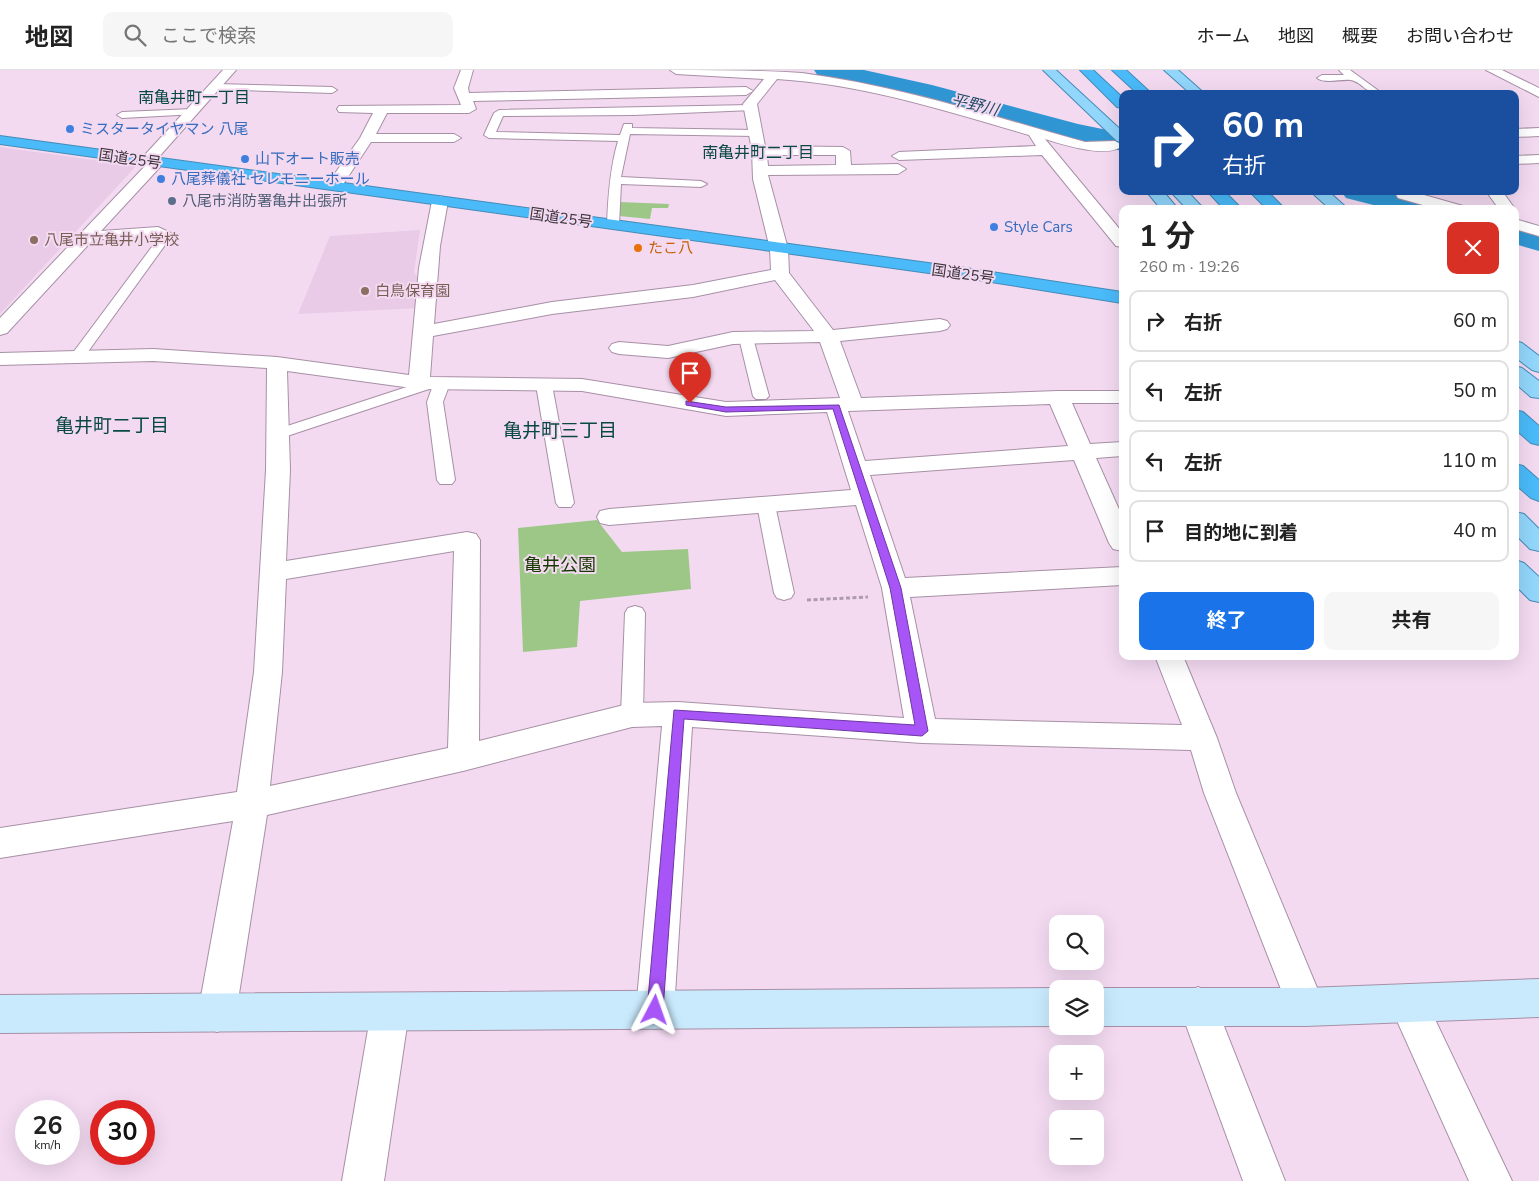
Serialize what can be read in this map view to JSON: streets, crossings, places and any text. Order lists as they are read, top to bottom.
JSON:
{
  "streets": {
    "highway": ["国道25号"]
  },
  "districts": [
    "南亀井町一丁目",
    "南亀井町二丁目",
    "亀井町二丁目",
    "亀井町三丁目"
  ],
  "water": ["平野川"],
  "parks": ["亀井公園"],
  "places": [
    "ミスタータイヤマン 八尾",
    "山下オート販売",
    "八尾葬儀社 セレモニーホール",
    "八尾市消防署亀井出張所",
    "Style Cars",
    "八尾市立亀井小学校",
    "たこ八",
    "白鳥保育園"
  ],
  "page": {
    "header": "地図",
    "search": "ここで検索",
    "nav": [
      "ホーム",
      "地図",
      "概要",
      "お問い合わせ"
    ],
    "turn": ["60 m", "右折"],
    "heading": ["1 分", "260 m · 19:26"],
    "list": [
      {
        "name": "右折",
        "value": "60 m"
      },
      {
        "name": "左折",
        "value": "50 m"
      },
      {
        "name": "左折",
        "value": "110 m"
      },
      {
        "name": "目的地に到着",
        "value": "40 m"
      }
    ],
    "buttons": ["終了", "共有"],
    "map_buttons": ["+", "−"],
    "speed": "26 km/h",
    "limit": "30"
  }
}
